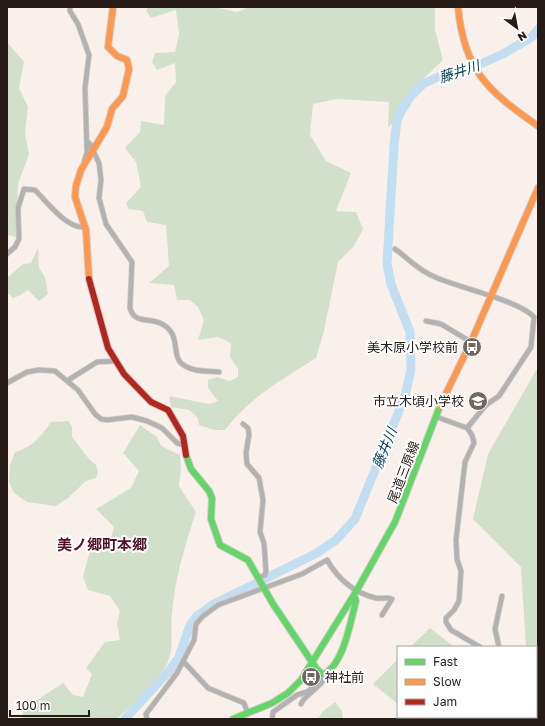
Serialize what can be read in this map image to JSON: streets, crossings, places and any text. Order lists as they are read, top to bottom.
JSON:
{
  "streets": {
    "street": ["尾道三原線"]
  },
  "districts": ["美ノ郷町本郷"],
  "water": ["藤井川"],
  "places": {
    "bus stop": ["美木原小学校前", "神社前"],
    "school or university": ["市立木頃小学校"]
  },
  "legend": ["Fast", "Slow", "Jam"],
  "scale_bar": "100 m",
  "north": "bottom right"
}
